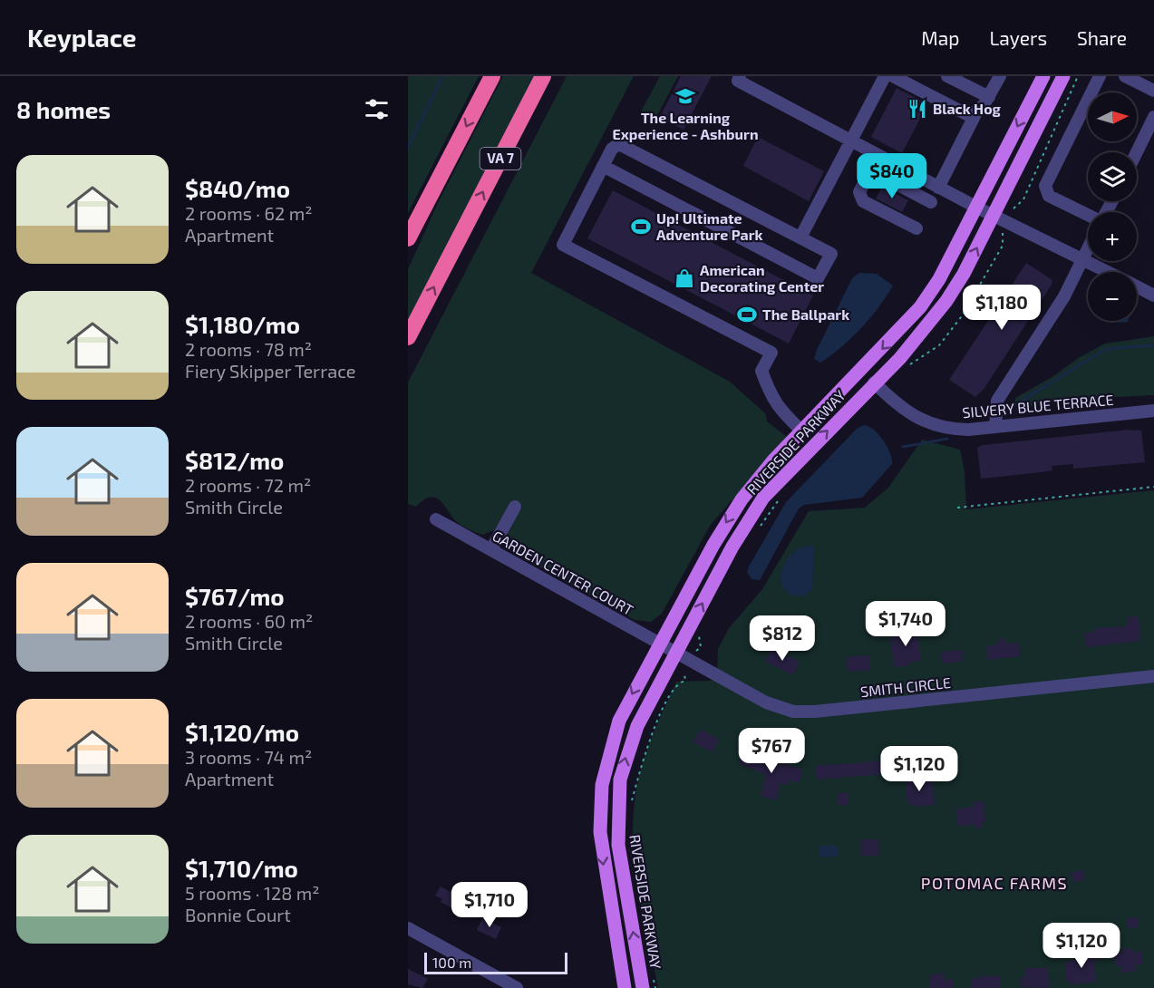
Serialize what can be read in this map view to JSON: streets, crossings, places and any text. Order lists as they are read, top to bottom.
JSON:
{
  "streets": {
    "highway": ["VA 7"],
    "main road": ["RIVERSIDE PARKWAY"],
    "street": ["SILVERY BLUE TERRACE", "GARDEN CENTER COURT", "SMITH CIRCLE"]
  },
  "crossings": [
    ["SILVERY BLUE TERRACE", "RIVERSIDE PARKWAY"],
    ["RIVERSIDE PARKWAY", "GARDEN CENTER COURT"],
    ["RIVERSIDE PARKWAY", "SMITH CIRCLE"],
    ["GARDEN CENTER COURT", "SMITH CIRCLE"]
  ],
  "districts": ["POTOMAC FARMS"],
  "places": {
    "school or university": ["The Learning Experience - Ashburn"],
    "restaurant": ["Black Hog"],
    "sports": ["Up! Ultimate Adventure Park", "The Ballpark"],
    "shop": ["American Decorating Center"]
  },
  "scale_bar": "100 m",
  "north": "right",
  "page": {
    "header": "Keyplace",
    "nav": ["Map", "Layers", "Share"],
    "heading": "8 homes",
    "map_buttons": ["+", "−"],
    "list": [
      {
        "name": "$840/mo",
        "note": "2 rooms · 62 m² · Apartment"
      },
      {
        "name": "$1,180/mo",
        "note": "2 rooms · 78 m² · Fiery Skipper Terrace"
      },
      {
        "name": "$812/mo",
        "note": "2 rooms · 72 m² · Smith Circle"
      },
      {
        "name": "$767/mo",
        "note": "2 rooms · 60 m² · Smith Circle"
      },
      {
        "name": "$1,120/mo",
        "note": "3 rooms · 74 m² · Apartment"
      },
      {
        "name": "$1,710/mo",
        "note": "5 rooms · 128 m² · Bonnie Court"
      }
    ],
    "price": [
      "$840",
      "$1,180",
      "$1,740",
      "$812",
      "$767",
      "$1,120",
      "$1,710",
      "$1,120"
    ],
    "scale": "100 m"
  }
}
